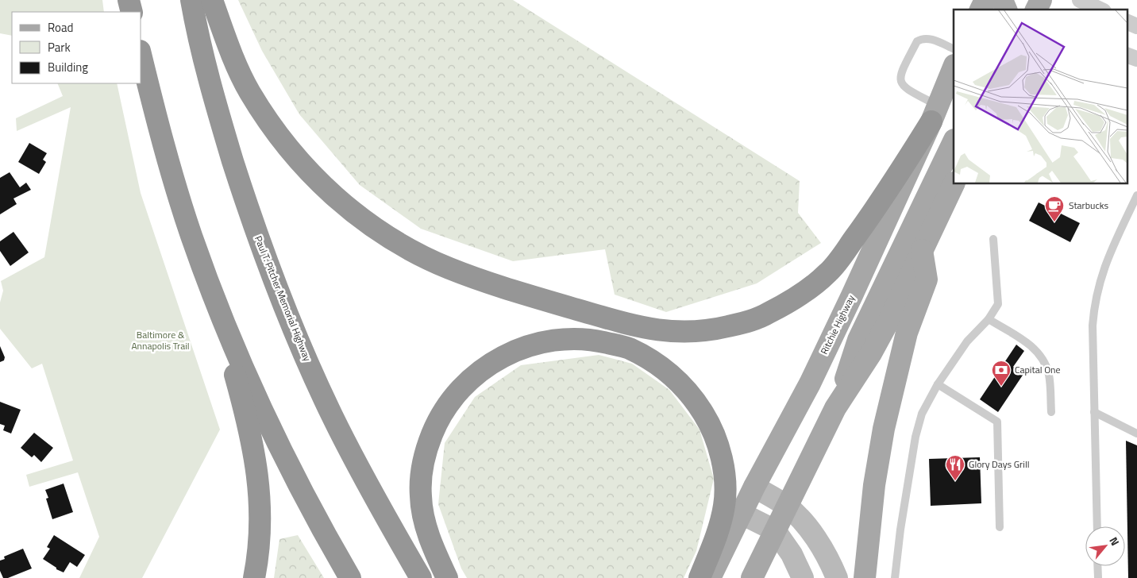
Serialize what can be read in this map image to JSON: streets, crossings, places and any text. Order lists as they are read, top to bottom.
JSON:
{
  "streets": {
    "highway": ["Paul T. Pitcher Memorial Highway"],
    "main road": ["Ritchie Highway"]
  },
  "parks": ["Baltimore & Annapolis Trail"],
  "places": {
    "cafe": ["Starbucks"],
    "bank": ["Capital One"],
    "restaurant": ["Glory Days Grill"]
  },
  "legend": ["Road", "Park", "Building"],
  "north": "top right"
}
